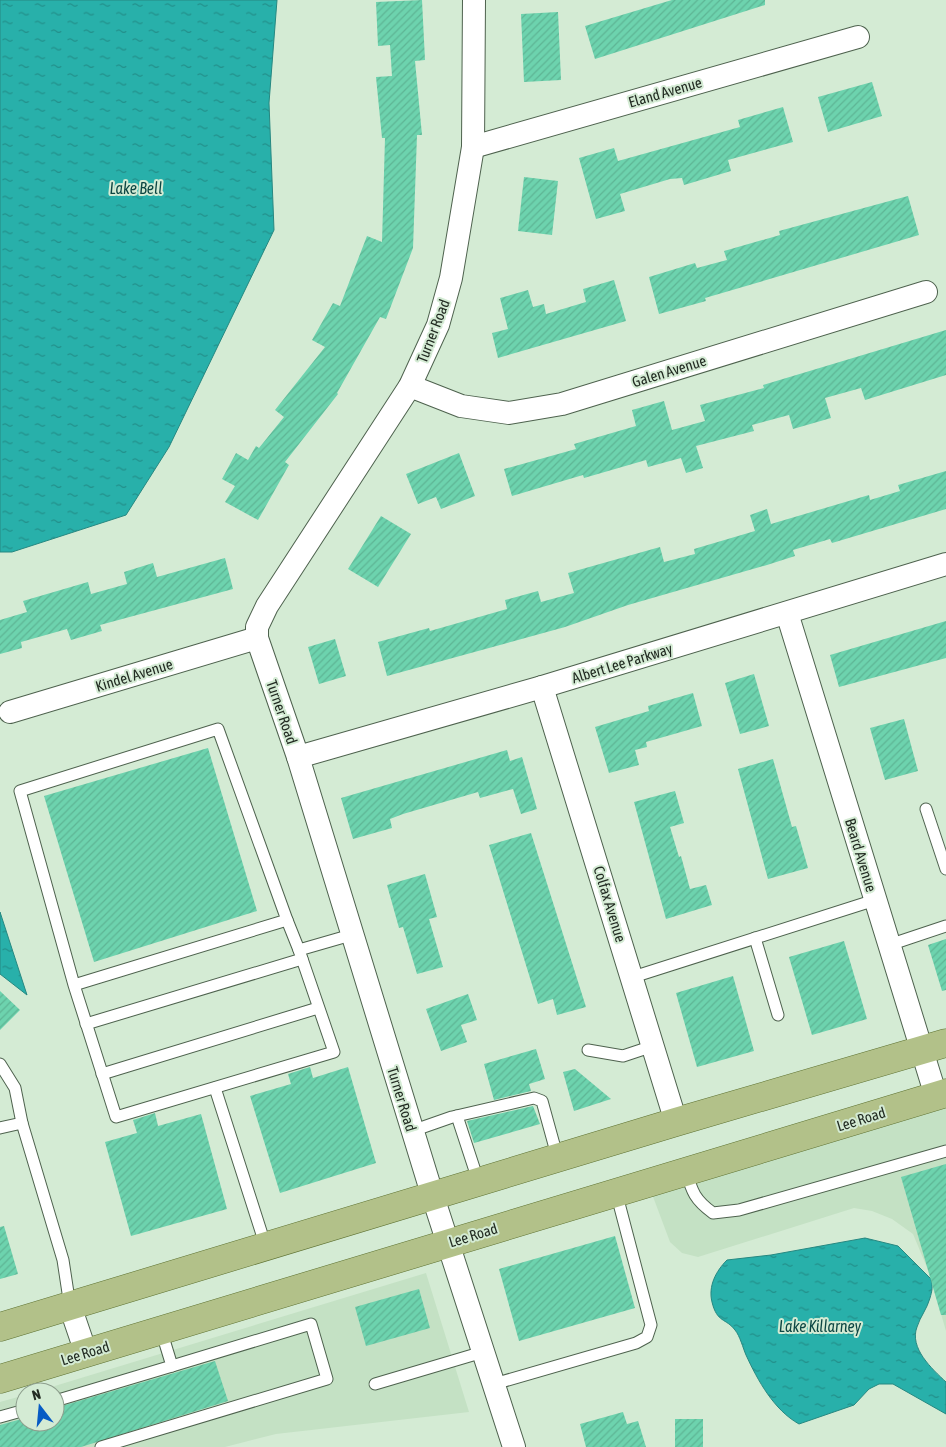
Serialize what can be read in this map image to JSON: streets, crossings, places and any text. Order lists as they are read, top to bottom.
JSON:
{
  "streets": {
    "main road": ["Lee Road"],
    "street": [
      "Eland Avenue",
      "Turner Road",
      "Galen Avenue",
      "Albert Lee Parkway",
      "Kindel Avenue",
      "Beard Avenue",
      "Colfax Avenue"
    ]
  },
  "crossings": [
    ["Eland Avenue", "Turner Road"],
    ["Turner Road", "Galen Avenue"],
    ["Turner Road", "Albert Lee Parkway"],
    ["Turner Road", "Kindel Avenue"],
    ["Turner Road", "Lee Road"],
    ["Albert Lee Parkway", "Beard Avenue"],
    ["Albert Lee Parkway", "Colfax Avenue"],
    ["Beard Avenue", "Lee Road"]
  ],
  "water": ["Lake Bell", "Lake Killarney"],
  "north": "top"
}
